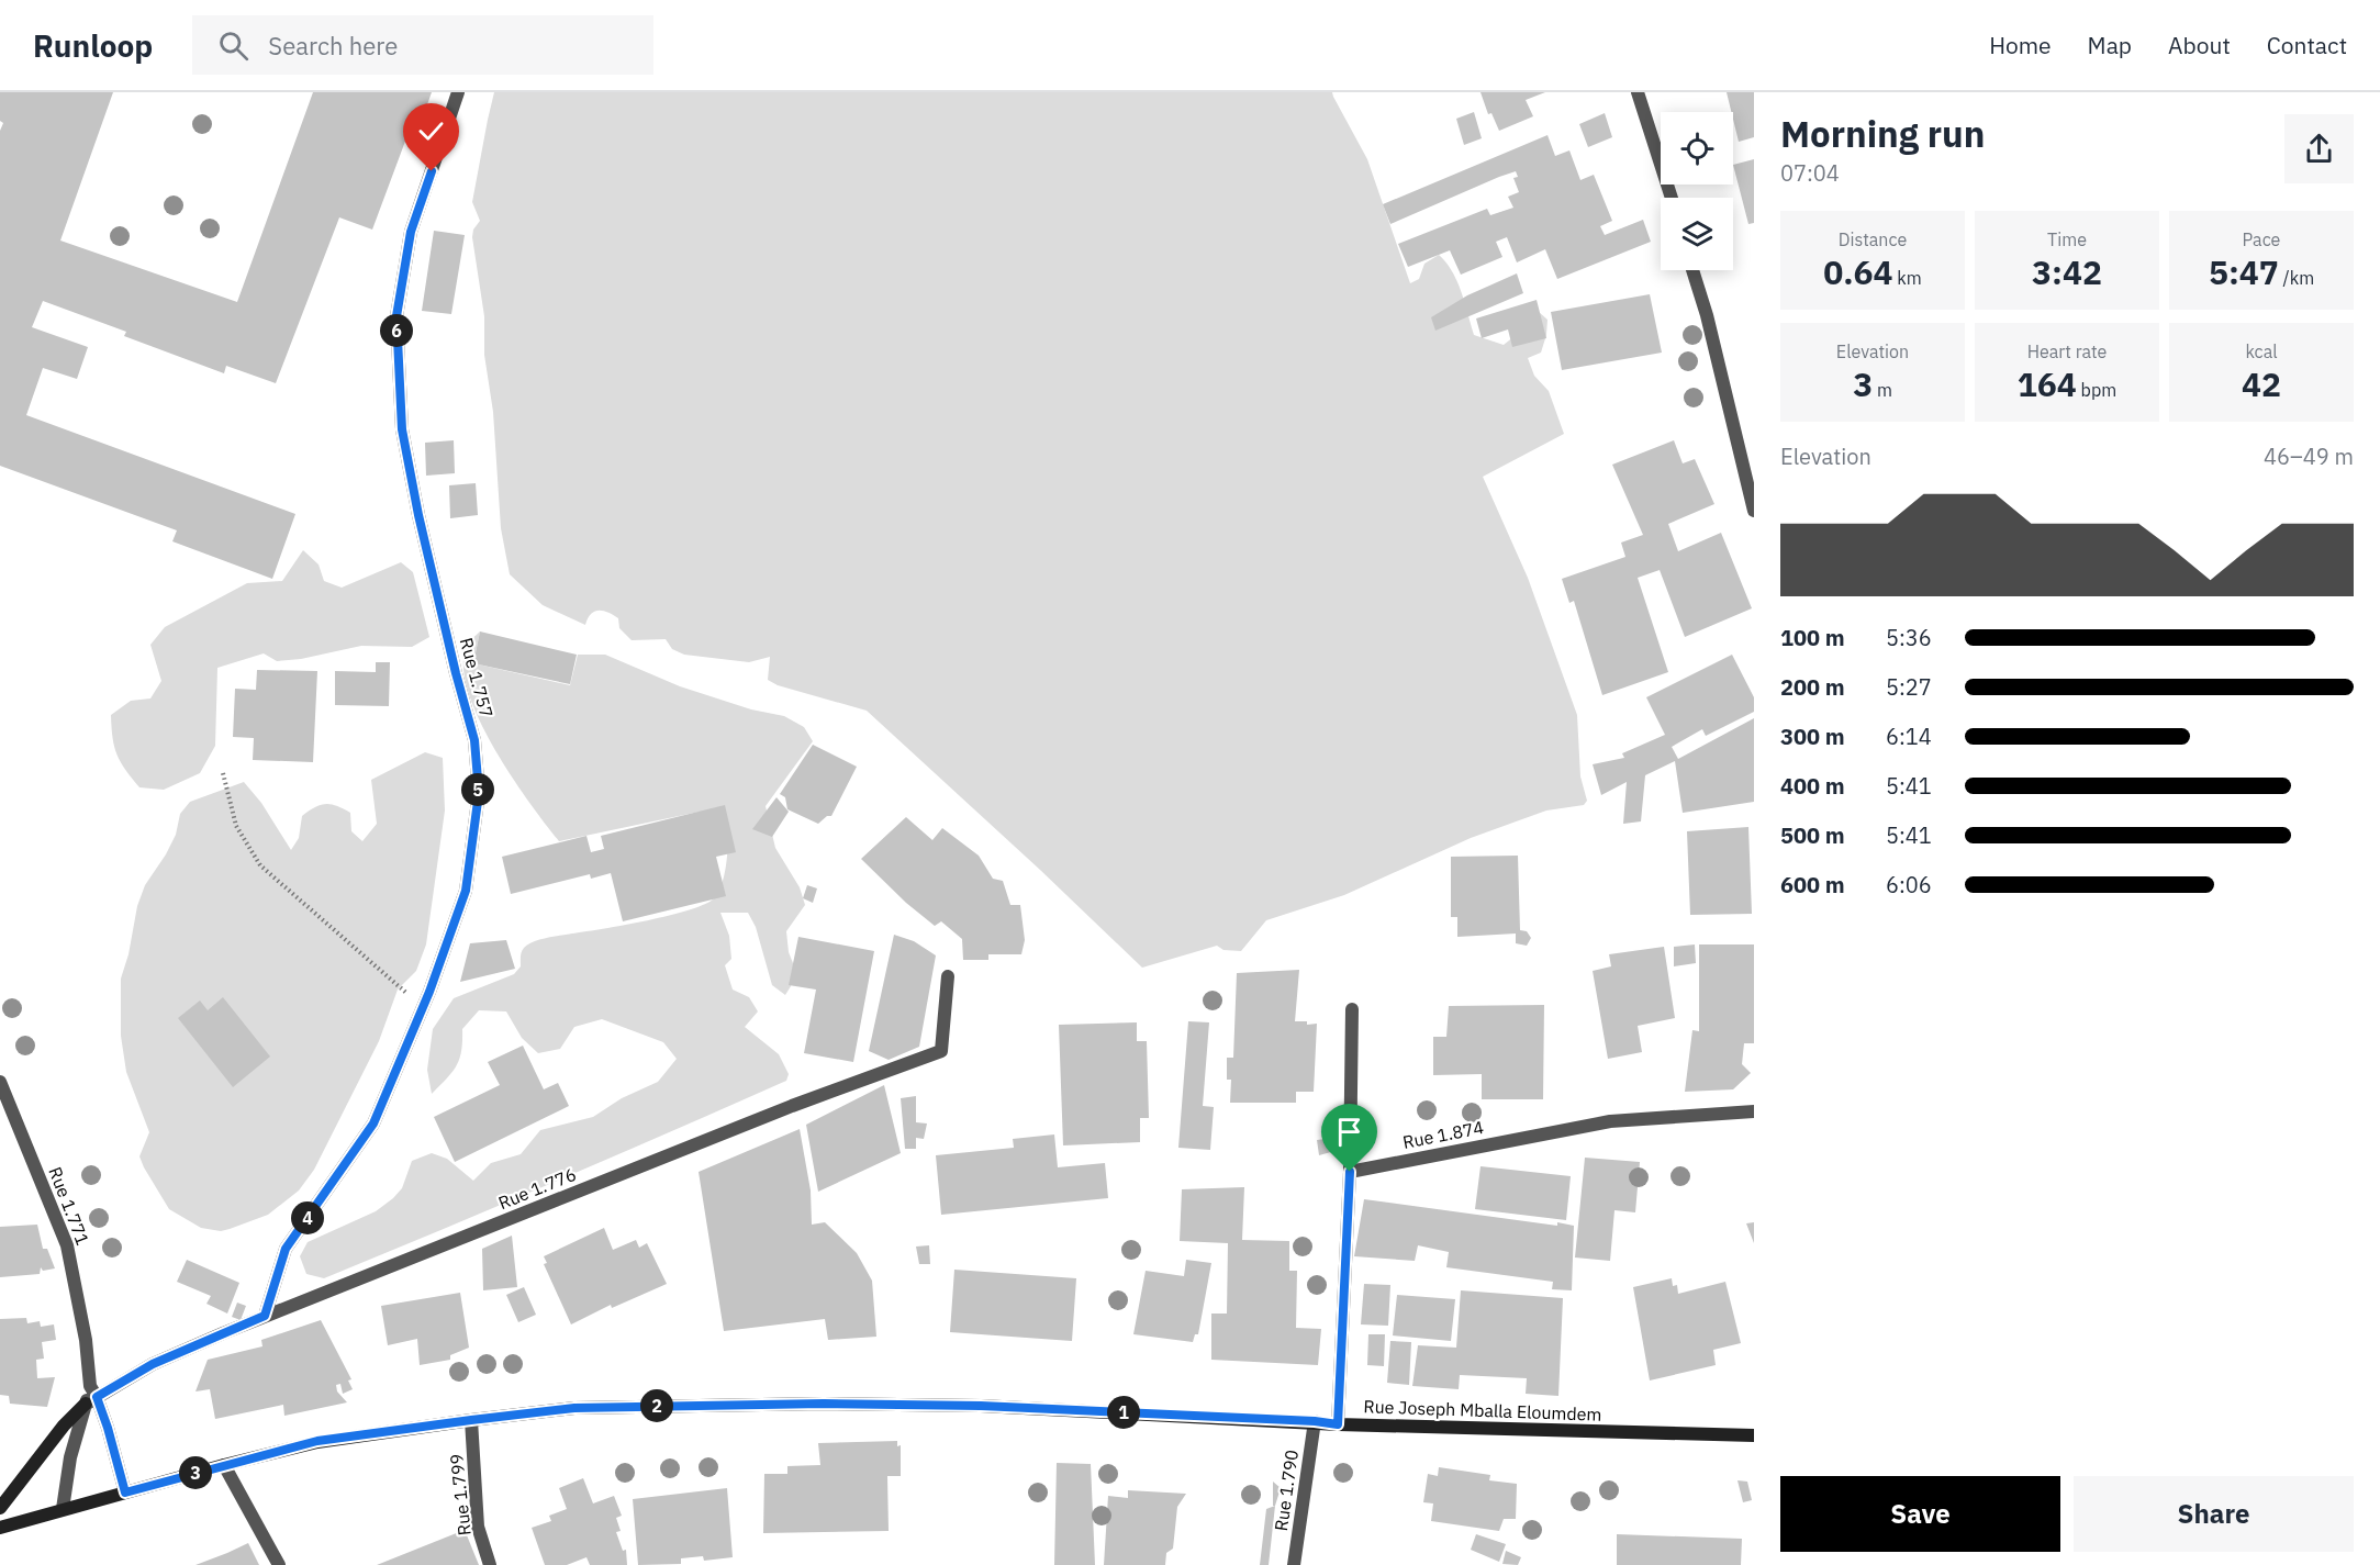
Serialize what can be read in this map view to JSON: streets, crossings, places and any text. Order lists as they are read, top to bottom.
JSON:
{
  "streets": {
    "main road": ["Rue Joseph Mballa Eloumdem"],
    "street": [
      "Rue 1.757",
      "Rue 1.874",
      "Rue 1.776",
      "Rue 1.771",
      "Rue 1.790",
      "Rue 1.799"
    ]
  },
  "crossings": [
    ["Rue 1.757", "Rue 1.776"],
    ["Rue 1.776", "Rue 1.771"],
    ["Rue 1.771", "Rue Joseph Mballa Eloumdem"],
    ["Rue Joseph Mballa Eloumdem", "Rue 1.790"],
    ["Rue Joseph Mballa Eloumdem", "Rue 1.799"]
  ],
  "page": {
    "header": "Runloop",
    "search": "Search here",
    "nav": [
      "Home",
      "Map",
      "About",
      "Contact"
    ],
    "heading": ["Morning run", "07:04"],
    "stats": [
      ["Distance", "0.64 km"],
      ["Time", "3:42"],
      ["Pace", "5:47 /km"],
      ["Elevation", "3 m"],
      ["Heart rate", "164 bpm"],
      ["kcal", "42"]
    ],
    "pins": [
      "6",
      "5",
      "4",
      "2",
      "1",
      "3"
    ],
    "chart": ["Elevation", "46–49 m"],
    "list": [
      {
        "name": "100 m",
        "note": "5:36"
      },
      {
        "name": "200 m",
        "note": "5:27"
      },
      {
        "name": "300 m",
        "note": "6:14"
      },
      {
        "name": "400 m",
        "note": "5:41"
      },
      {
        "name": "500 m",
        "note": "5:41"
      },
      {
        "name": "600 m",
        "note": "6:06"
      }
    ],
    "buttons": ["Save", "Share"]
  }
}
